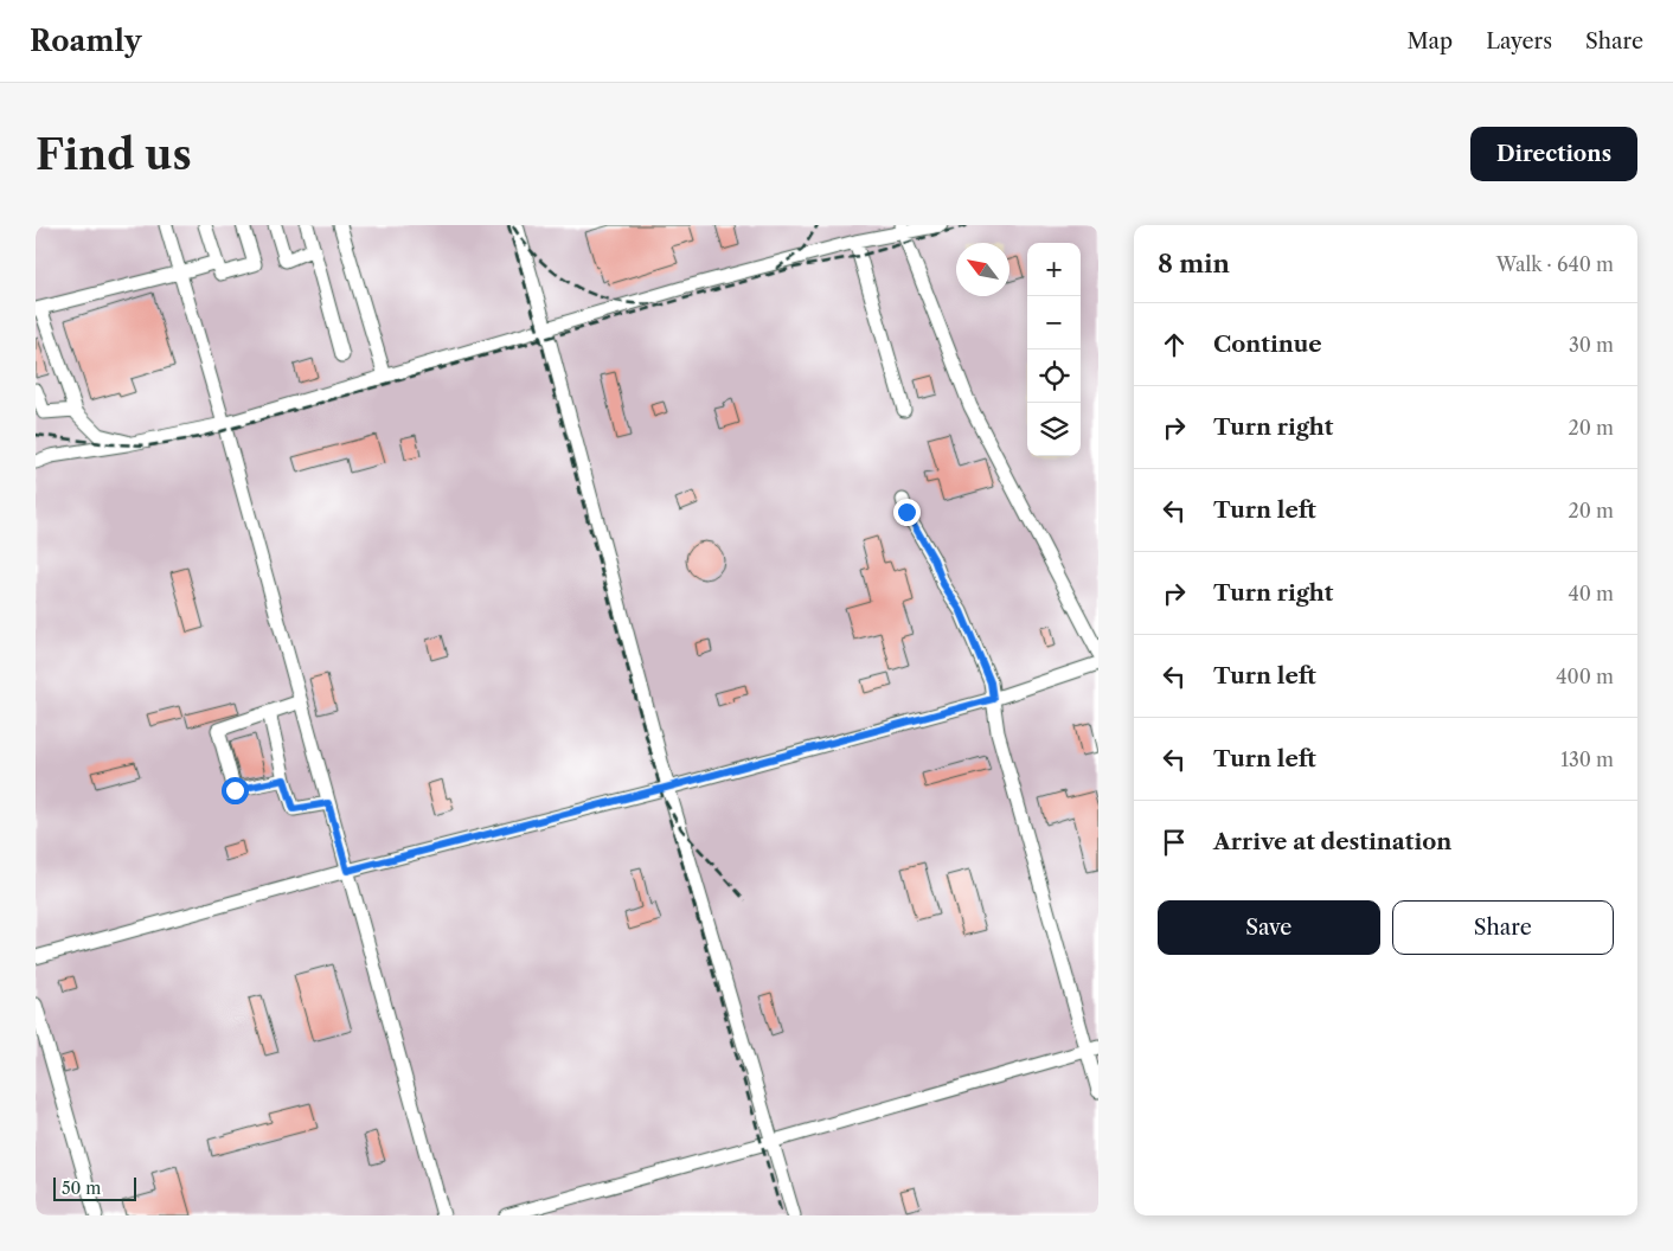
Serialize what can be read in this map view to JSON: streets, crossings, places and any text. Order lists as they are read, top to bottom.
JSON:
{
  "scale_bar": "50 m",
  "north": "top left",
  "page": {
    "header": "Roamly",
    "nav": ["Map", "Layers", "Share"],
    "buttons": [
      "Directions",
      ["Save", "Share"]
    ],
    "title": "Find us",
    "heading": ["8 min", "Walk · 640 m"],
    "map_buttons": ["+", "−"],
    "list": [
      ["Continue", "30 m"],
      ["Turn right", "20 m"],
      ["Turn left", "20 m"],
      ["Turn right", "40 m"],
      ["Turn left", "400 m"],
      ["Turn left", "130 m"],
      "Arrive at destination"
    ],
    "scale": "50 m"
  }
}
